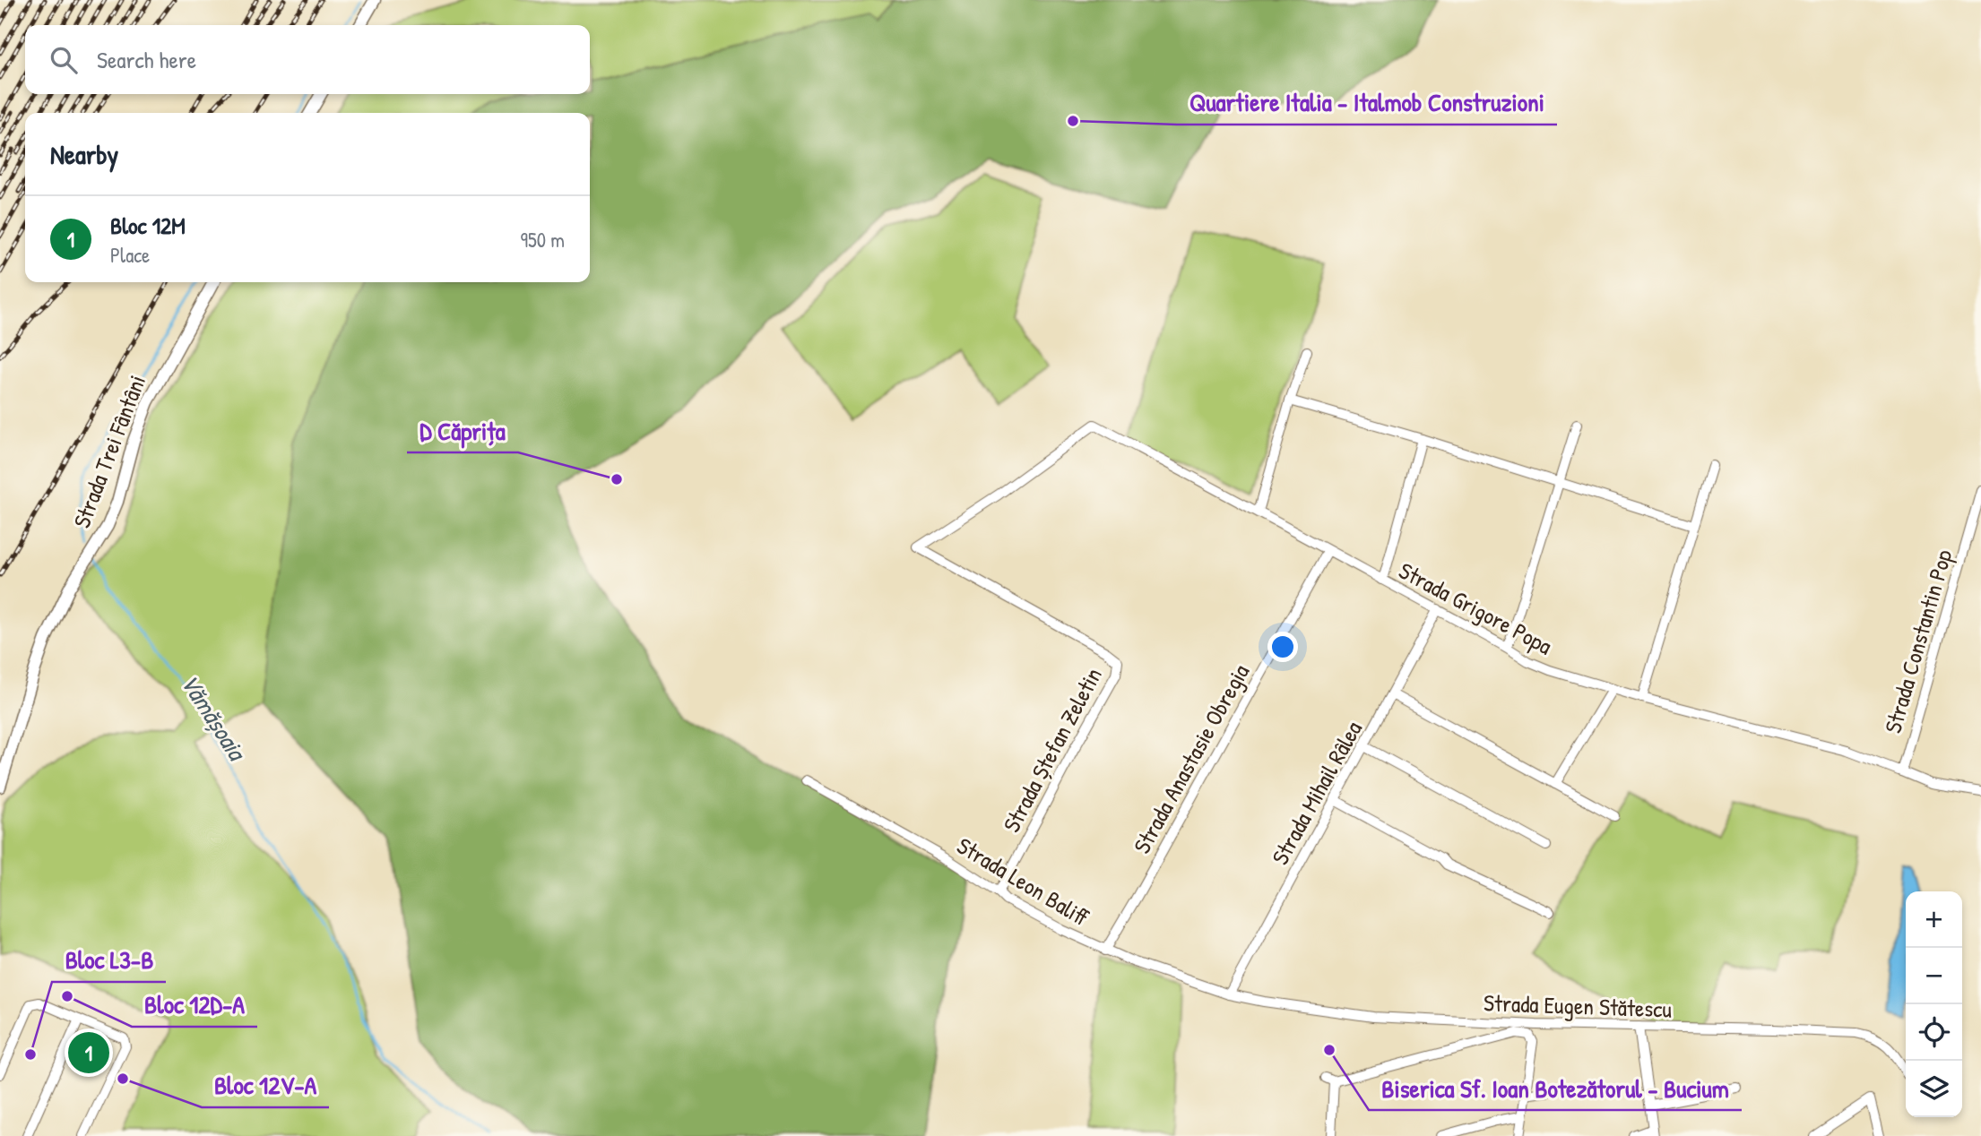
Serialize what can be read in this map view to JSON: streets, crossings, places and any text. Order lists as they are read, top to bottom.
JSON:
{
  "streets": {
    "main road": ["Strada Trei Fântâni"],
    "street": [
      "Strada Grigore Popa",
      "Strada Constantin Pop",
      "Strada Ștefan Zeletin",
      "Strada Anastasie Obregia",
      "Strada Mihail Râlea",
      "Strada Leon Baliff",
      "Strada Eugen Stătescu"
    ]
  },
  "crossings": [
    ["Strada Grigore Popa", "Strada Constantin Pop"],
    ["Strada Grigore Popa", "Strada Ștefan Zeletin"],
    ["Strada Grigore Popa", "Strada Anastasie Obregia"],
    ["Strada Grigore Popa", "Strada Mihail Râlea"],
    ["Strada Ștefan Zeletin", "Strada Leon Baliff"],
    ["Strada Anastasie Obregia", "Strada Leon Baliff"],
    ["Strada Mihail Râlea", "Strada Leon Baliff"],
    ["Strada Mihail Râlea", "Strada Eugen Stătescu"],
    ["Strada Leon Baliff", "Strada Eugen Stătescu"]
  ],
  "water": ["Vămășoaia"],
  "places": [
    "Quartiere Italia - Italmob Construzioni",
    "D Căprița",
    "Bloc 12D-A",
    "Biserica Sf. Ioan Botezătorul - Bucium",
    "Bloc L3-B",
    "Bloc 12V-A"
  ],
  "page": {
    "search": "Search here",
    "heading": "Nearby",
    "list": [
      {
        "mark": "1",
        "name": "Bloc 12M",
        "note": "Place",
        "value": "950 m"
      }
    ],
    "map_buttons": ["+", "−"],
    "pins": "1"
  }
}
